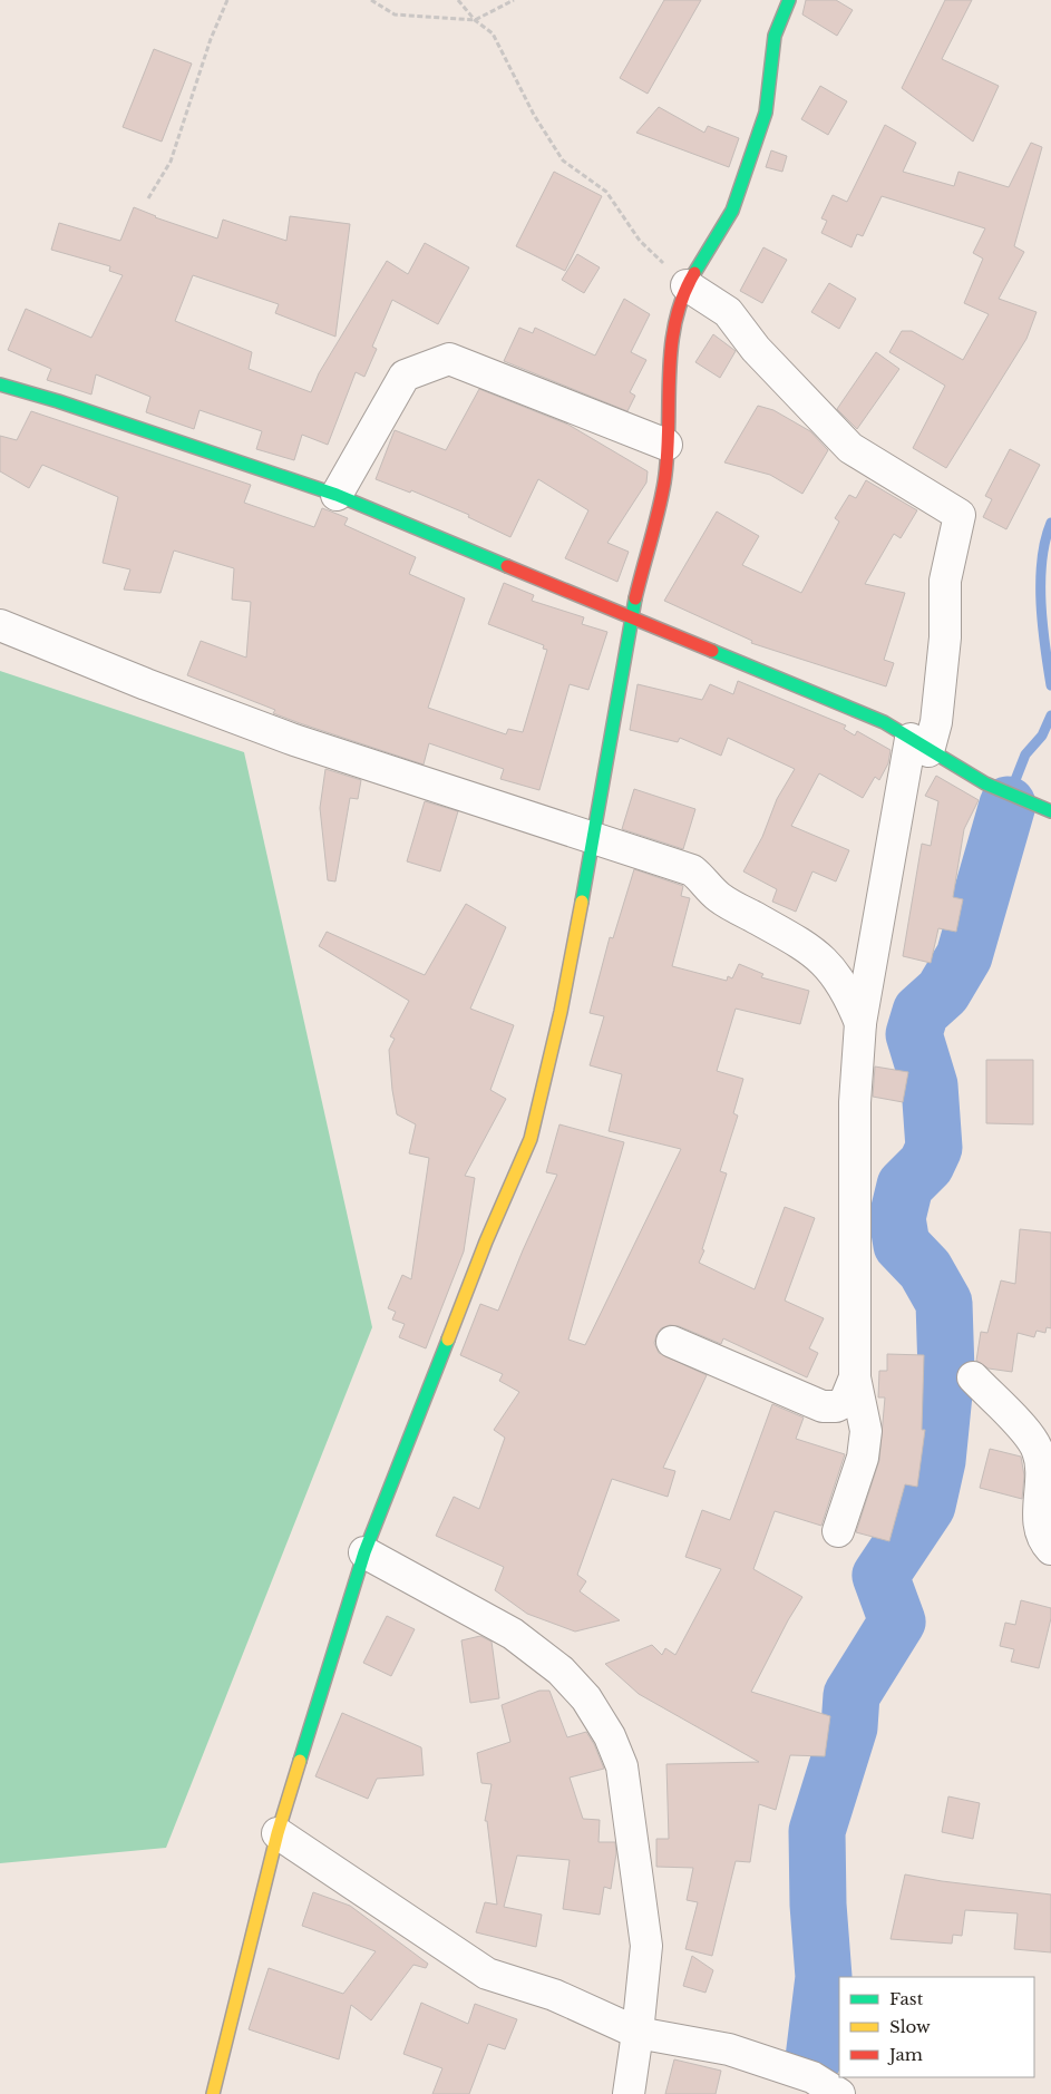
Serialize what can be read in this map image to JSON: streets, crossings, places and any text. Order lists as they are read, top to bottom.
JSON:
{
  "legend": ["Fast", "Slow", "Jam"]
}
